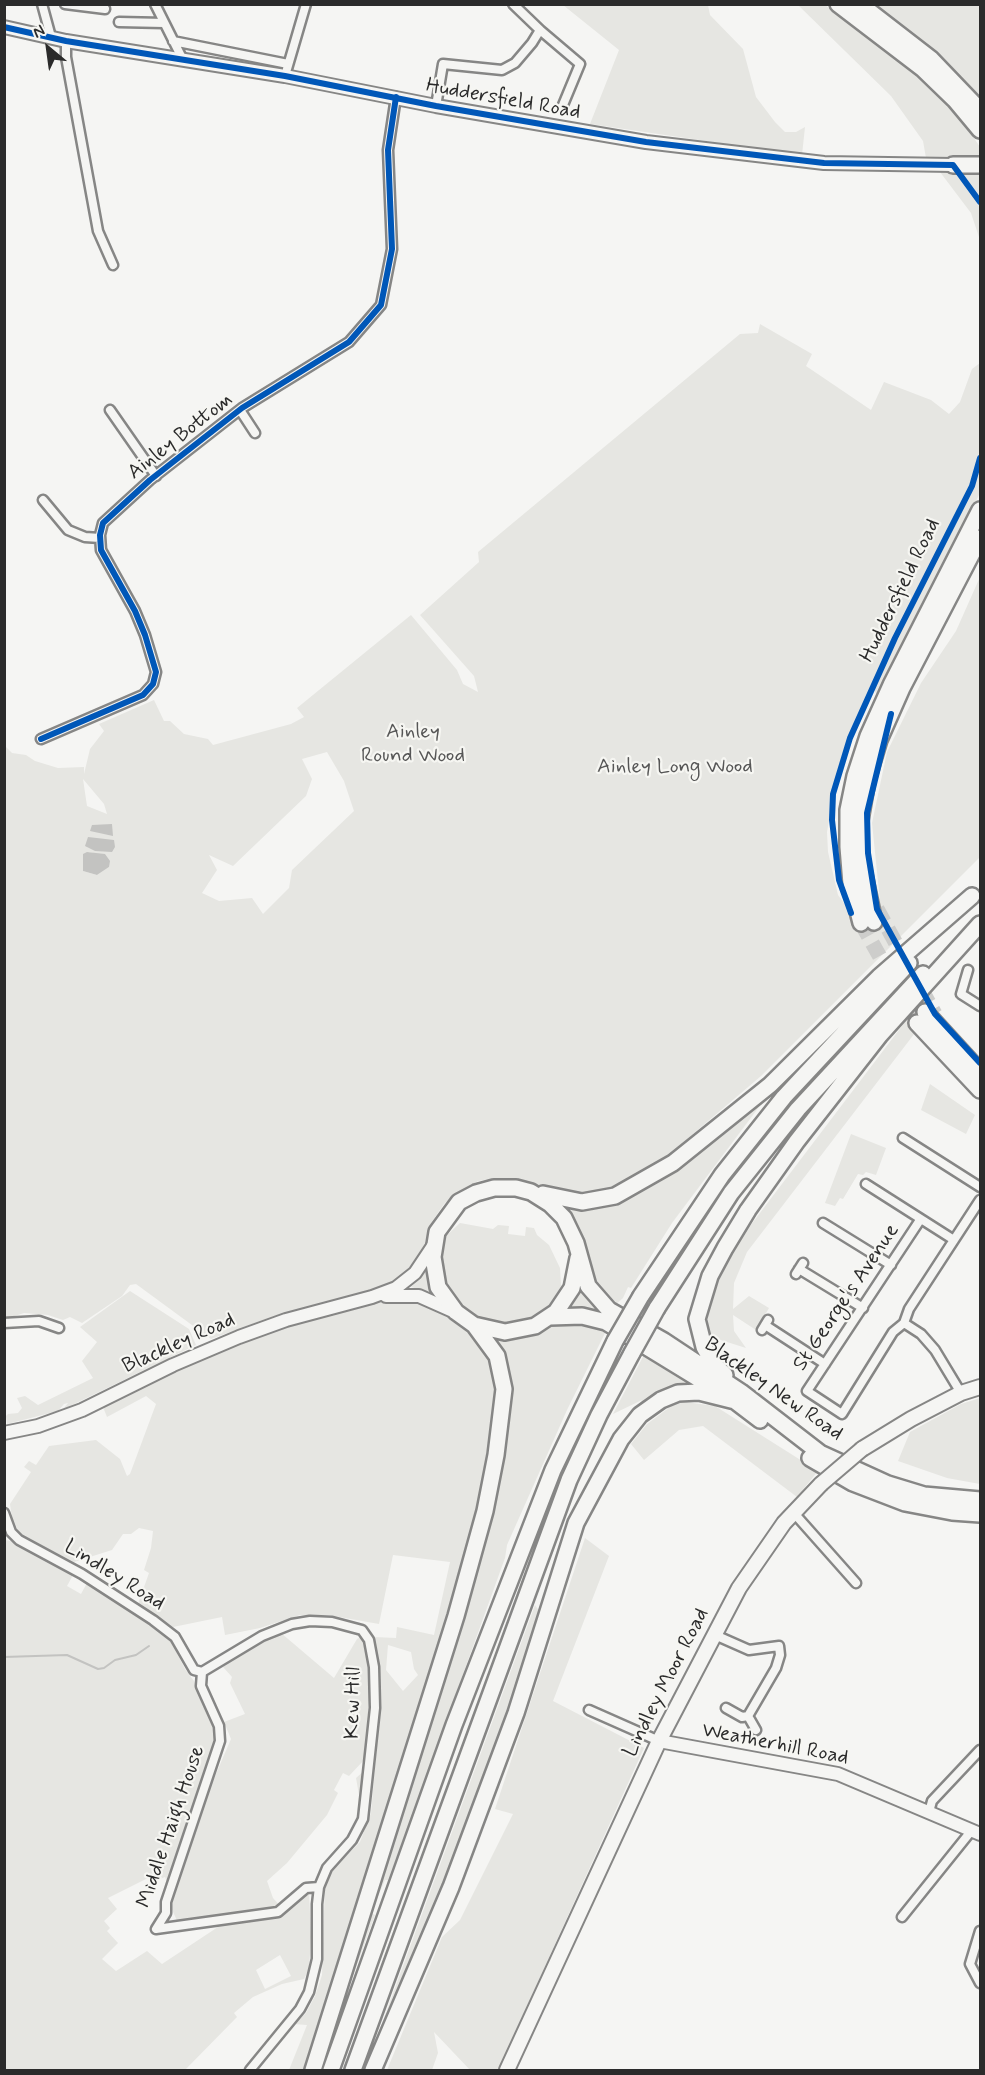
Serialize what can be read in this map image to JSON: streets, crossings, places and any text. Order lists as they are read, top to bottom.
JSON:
{
  "streets": {
    "highway": ["Blackley New Road"],
    "main road": ["Lindley Moor Road"],
    "street": [
      "Huddersfield Road",
      "Ainley Bottom",
      "St George's Avenue",
      "Blackley Road",
      "Lindley Road",
      "Kew Hill",
      "Weatherhill Road",
      "Middle Haigh House"
    ]
  },
  "crossings": [
    ["Huddersfield Road", "Ainley Bottom"],
    ["Blackley Road", "Blackley New Road"],
    ["Lindley Road", "Kew Hill"],
    ["Lindley Road", "Middle Haigh House"],
    ["Lindley Moor Road", "Weatherhill Road"],
    ["Kew Hill", "Middle Haigh House"]
  ],
  "parks": ["Ainley Round Wood", "Ainley Long Wood"],
  "north": "top left"
}
